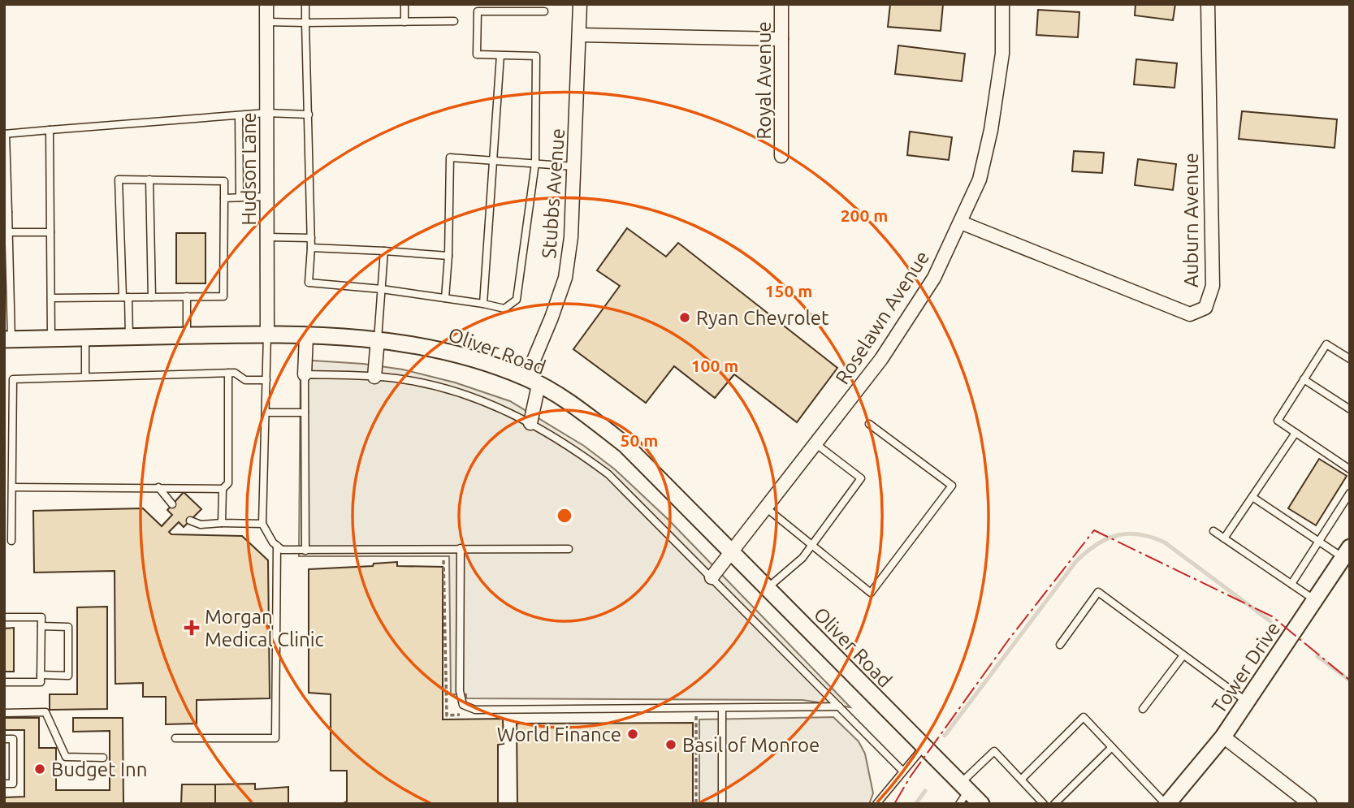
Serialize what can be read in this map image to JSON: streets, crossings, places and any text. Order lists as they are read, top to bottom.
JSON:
{
  "streets": {
    "street": [
      "Royal Avenue",
      "Hudson Lane",
      "Stubbs Avenue",
      "Auburn Avenue",
      "Roselawn Avenue",
      "Oliver Road",
      "Tower Drive"
    ]
  },
  "crossings": [
    ["Hudson Lane", "Oliver Road"],
    ["Stubbs Avenue", "Oliver Road"],
    ["Auburn Avenue", "Roselawn Avenue"],
    ["Roselawn Avenue", "Oliver Road"]
  ],
  "places": {
    "other": [
      "Ryan Chevrolet",
      "World Finance",
      "Basil of Monroe",
      "Budget Inn"
    ],
    "health": ["Morgan Medical Clinic"]
  },
  "rings": [
    "200 m",
    "150 m",
    "100 m",
    "50 m"
  ]
}
